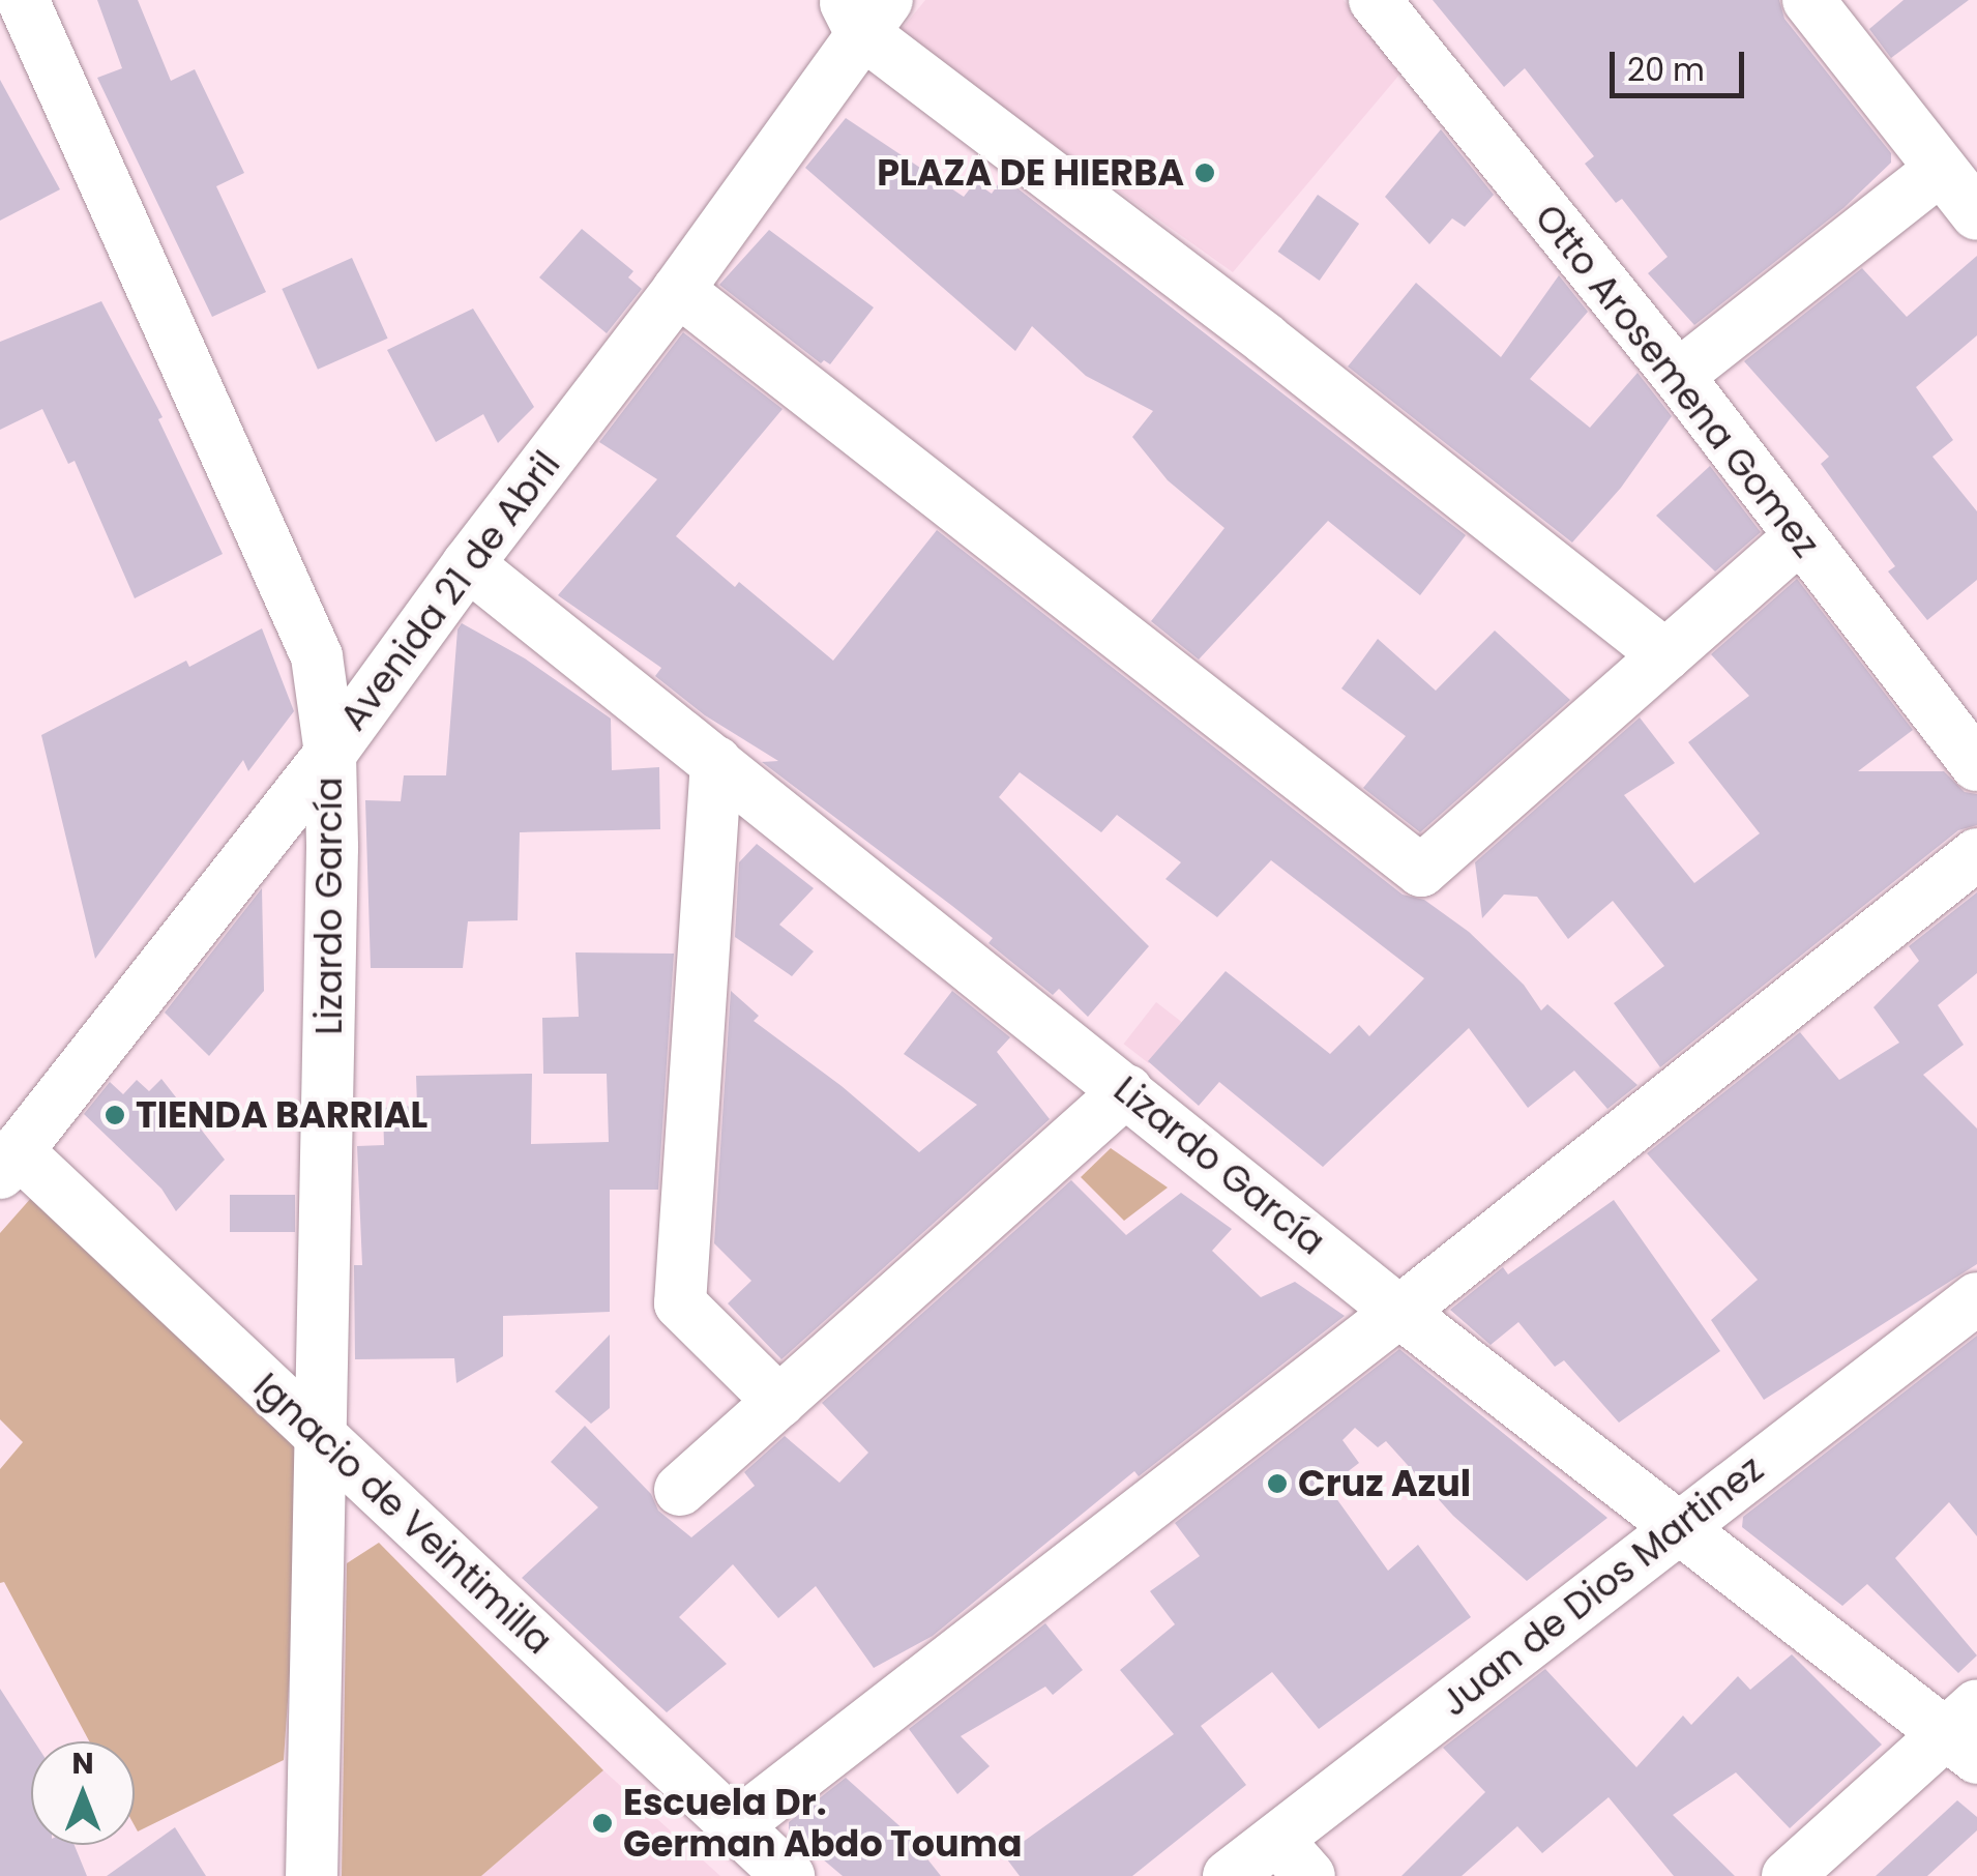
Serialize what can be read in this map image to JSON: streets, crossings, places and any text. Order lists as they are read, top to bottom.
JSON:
{
  "streets": {
    "street": [
      "Otto Arosemena Gomez",
      "Avenida 21 de Abril",
      "Lizardo García",
      "Ignacio de Veintimilla",
      "Juan de Dios Martinez"
    ]
  },
  "crossings": [
    ["Avenida 21 de Abril", "Lizardo García"],
    ["Avenida 21 de Abril", "Ignacio de Veintimilla"],
    ["Lizardo García", "Ignacio de Veintimilla"],
    ["Lizardo García", "Juan de Dios Martinez"]
  ],
  "places": [
    "PLAZA DE HIERBA",
    "TIENDA BARRIAL",
    "Cruz Azul",
    "Escuela Dr. German Abdo Touma"
  ],
  "scale_bar": "20 m",
  "north": "top"
}
